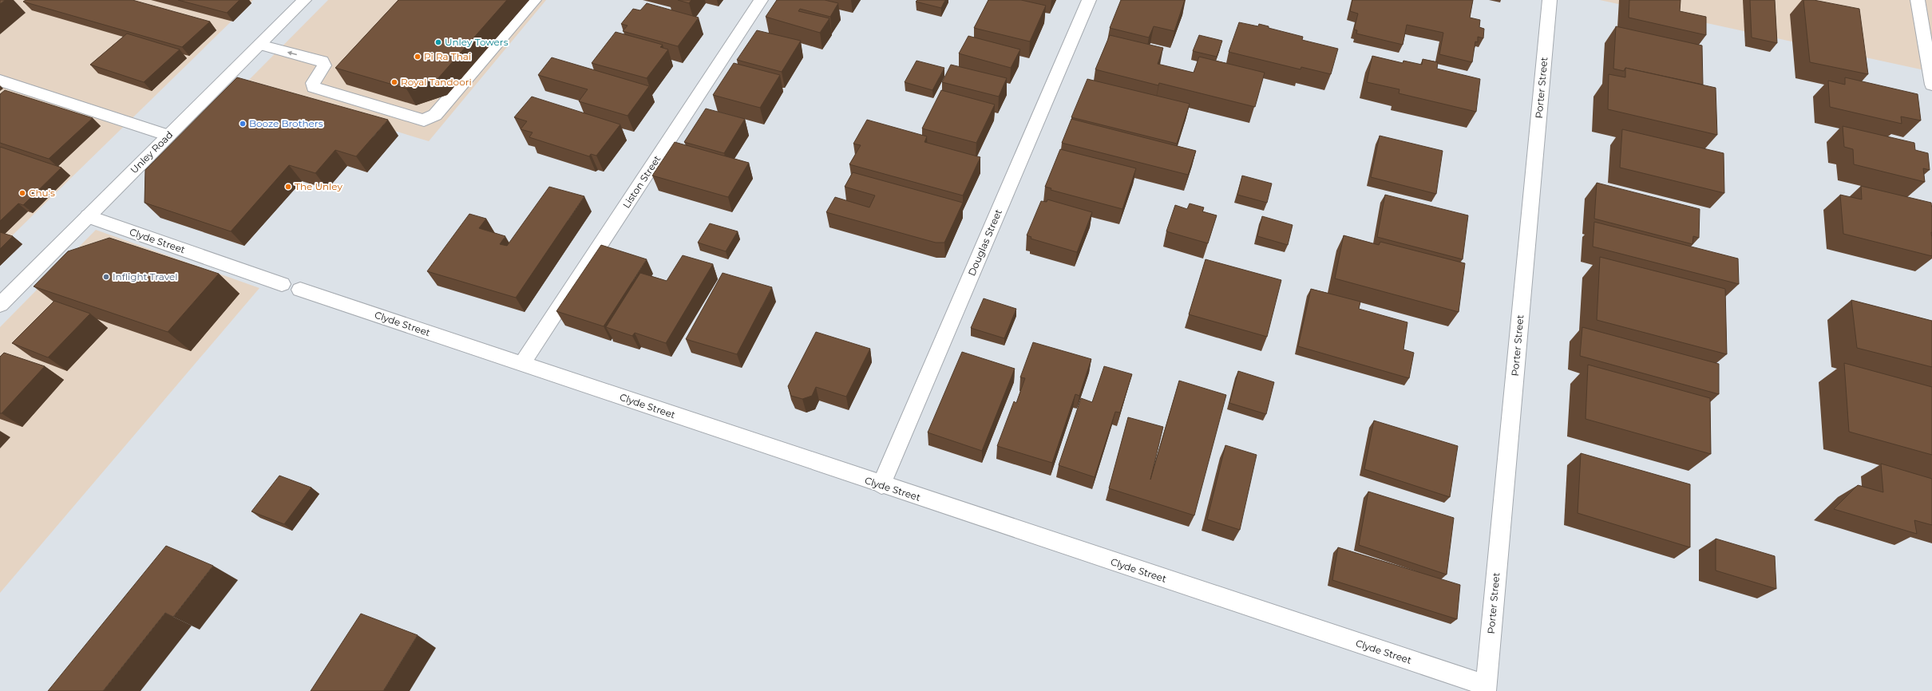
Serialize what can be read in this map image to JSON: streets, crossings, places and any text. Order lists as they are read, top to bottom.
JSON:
{
  "streets": {
    "street": [
      "Porter Street",
      "Unley Road",
      "Liston Street",
      "Clyde Street",
      "Douglas Street"
    ]
  },
  "crossings": [
    ["Porter Street", "Clyde Street"],
    ["Unley Road", "Clyde Street"],
    ["Liston Street", "Clyde Street"],
    ["Clyde Street", "Douglas Street"]
  ],
  "places": [
    "Unley Towers",
    "Pi Ra Thai",
    "Royal Tandoori",
    "Booze Brothers",
    "The Unley",
    "Chu's",
    "Inflight Travel"
  ]
}
